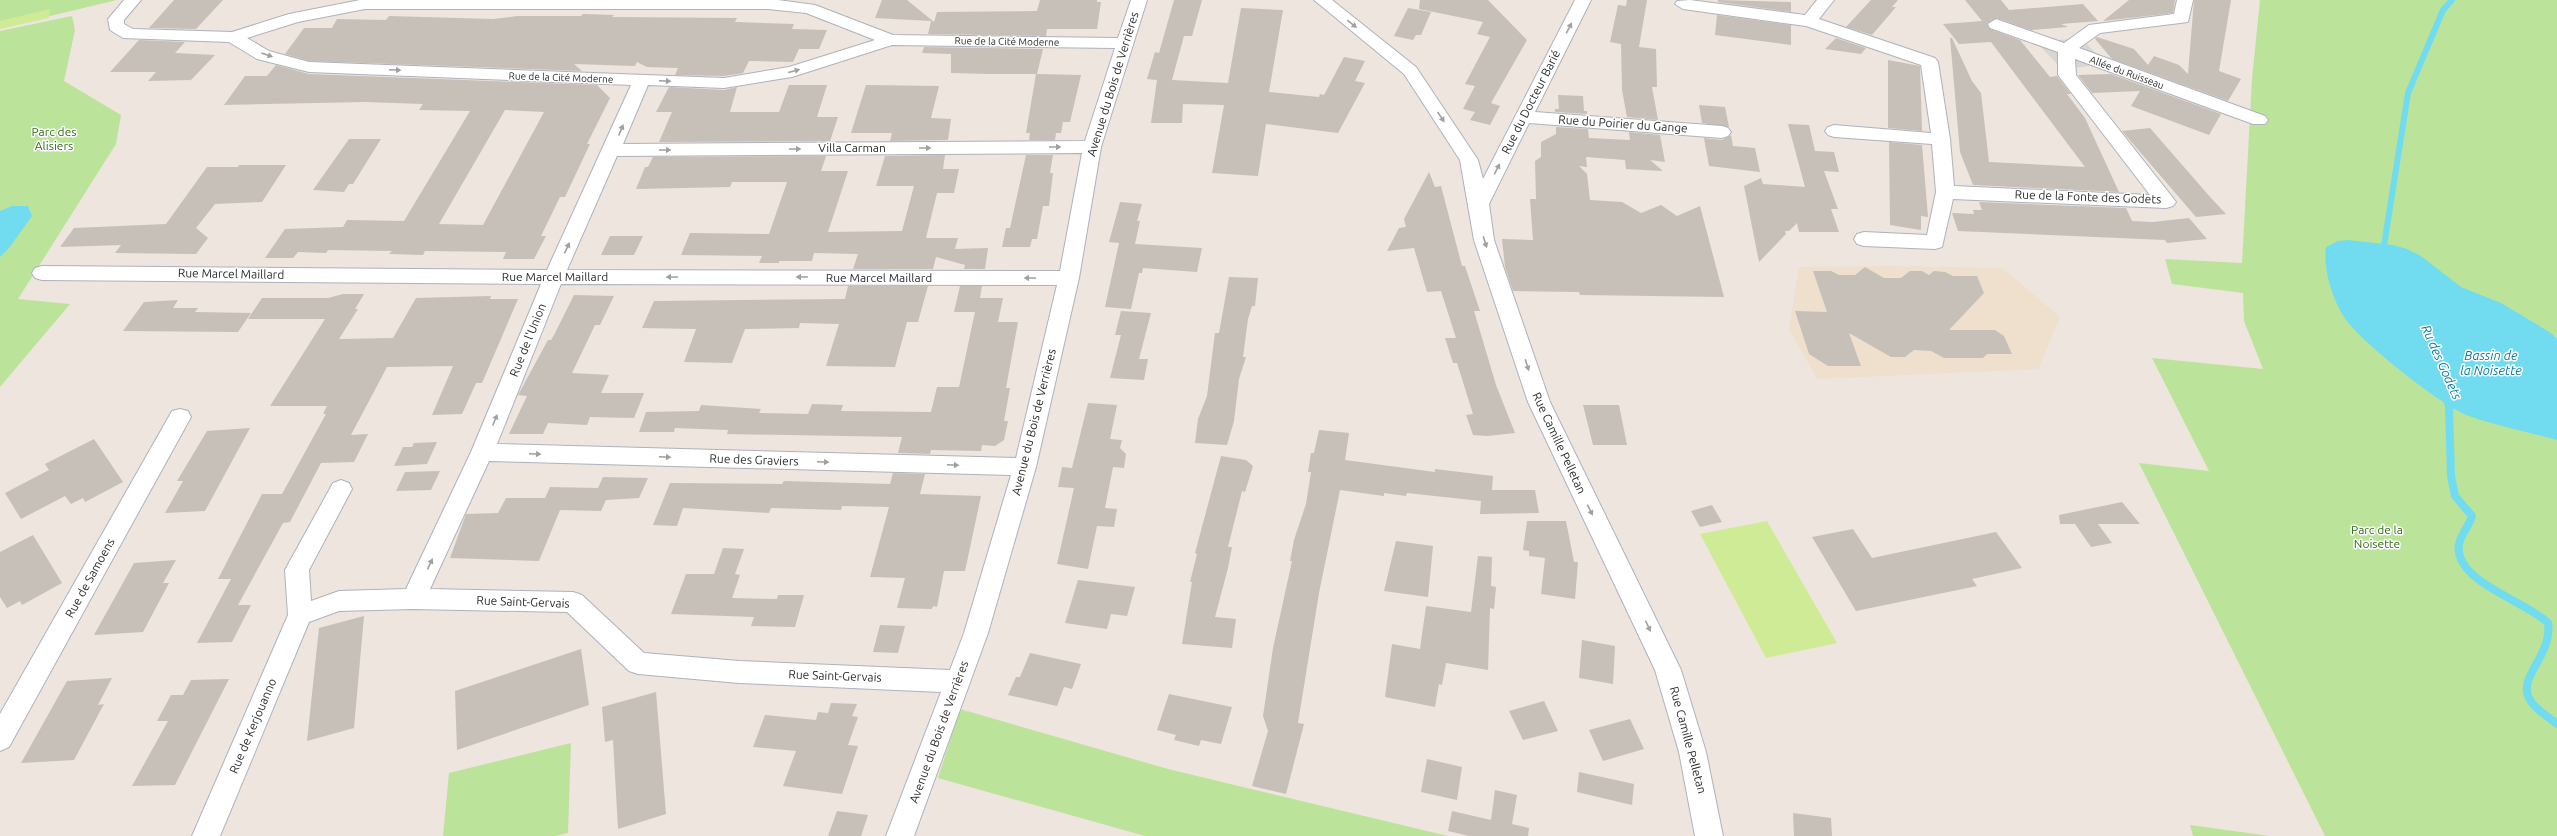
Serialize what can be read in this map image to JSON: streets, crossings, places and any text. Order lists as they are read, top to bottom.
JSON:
{
  "streets": {
    "street": [
      "Rue de la Cité Moderne",
      "Allée du Ruisseau",
      "Avenue du Bois de Verrières",
      "Rue du Docteur Barié",
      "Rue du Poirier du Gange",
      "Villa Carman",
      "Rue de la Fonte des Godets",
      "Rue Marcel Maillard",
      "Rue de l'Union",
      "Rue Camille Pelletan",
      "Rue des Graviers",
      "Rue de Samoens",
      "Rue Saint-Gervais",
      "Rue de Kerjouanno"
    ]
  },
  "crossings": [
    ["Rue de la Cité Moderne", "Avenue du Bois de Verrières"],
    ["Rue de la Cité Moderne", "Rue de l'Union"],
    ["Allée du Ruisseau", "Rue de la Fonte des Godets"],
    ["Avenue du Bois de Verrières", "Villa Carman"],
    ["Avenue du Bois de Verrières", "Rue Marcel Maillard"],
    ["Avenue du Bois de Verrières", "Rue des Graviers"],
    ["Avenue du Bois de Verrières", "Rue Saint-Gervais"],
    ["Rue du Docteur Barié", "Rue du Poirier du Gange"],
    ["Rue du Docteur Barié", "Rue Camille Pelletan"],
    ["Villa Carman", "Rue de l'Union"],
    ["Rue Marcel Maillard", "Rue de l'Union"],
    ["Rue de l'Union", "Rue des Graviers"],
    ["Rue de l'Union", "Rue Saint-Gervais"],
    ["Rue Saint-Gervais", "Rue de Kerjouanno"]
  ],
  "one_way": [
    "Rue du Docteur Barié",
    "Villa Carman",
    "Rue Marcel Maillard",
    "Rue de l'Union",
    "Rue Camille Pelletan",
    "Rue des Graviers"
  ],
  "water": ["Bassin de la Noisette", "Ru des Godets"],
  "parks": ["Parc des Alisiers", "Parc de la Noisette"]
}
